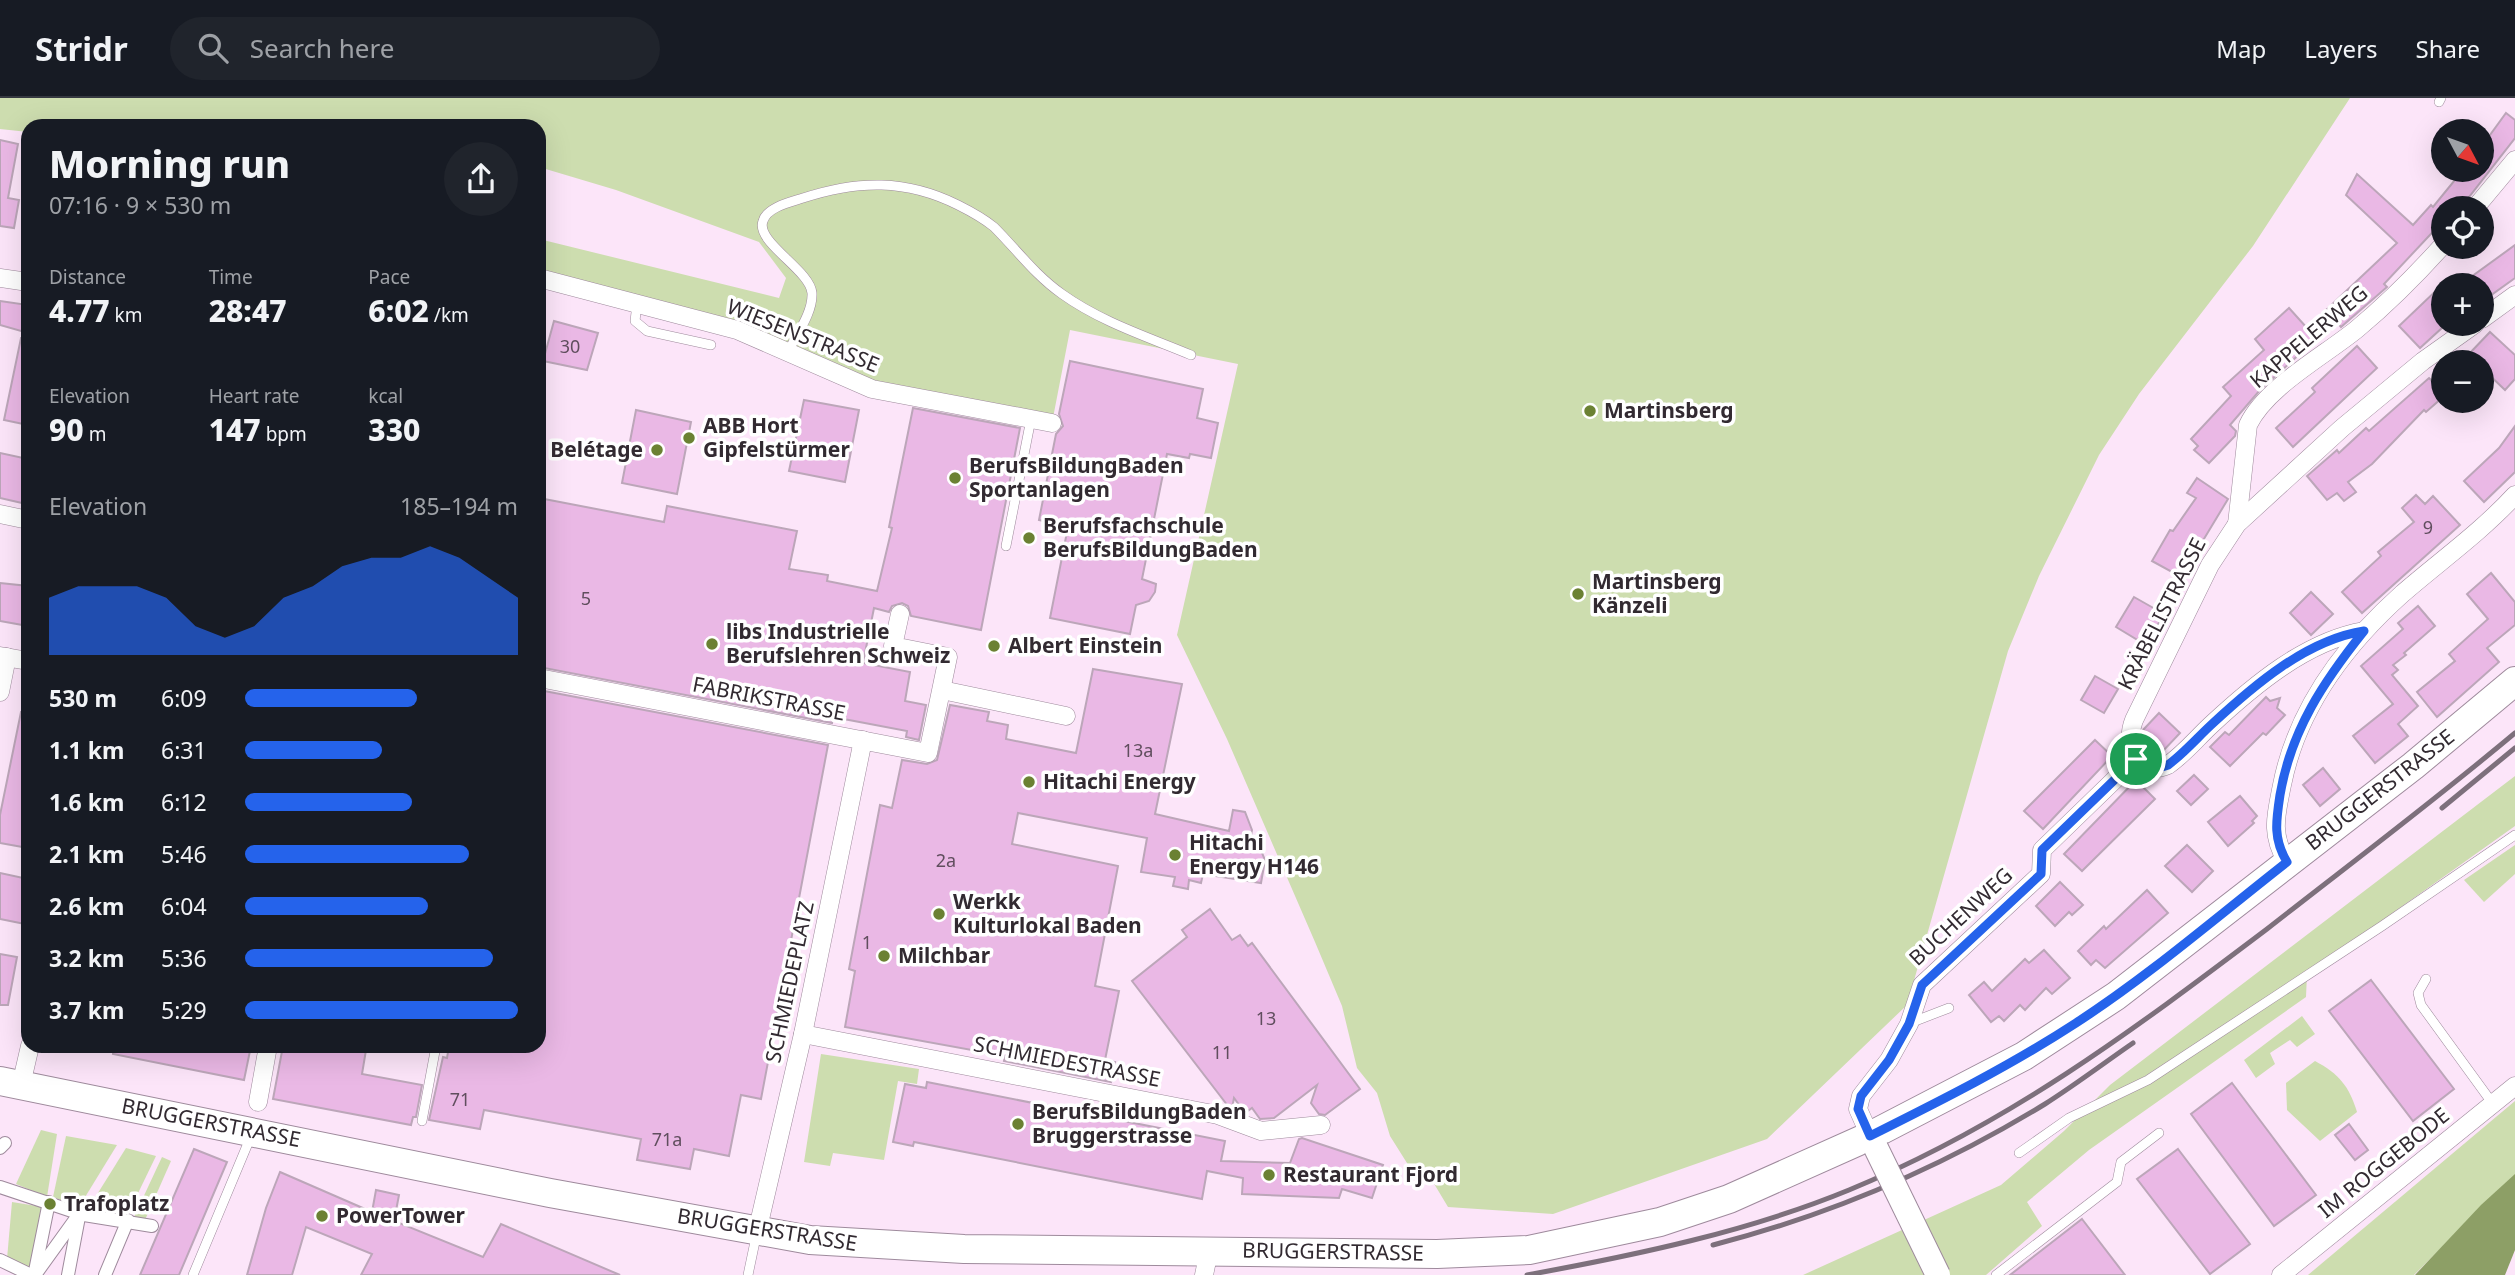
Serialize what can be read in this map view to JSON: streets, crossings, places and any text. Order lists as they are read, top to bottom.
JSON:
{
  "streets": {
    "main road": ["BRUGGERSTRASSE"],
    "street": [
      "WIESENSTRASSE",
      "KAPPELERWEG",
      "KRÄBELISTRASSE",
      "FABRIKSTRASSE",
      "BUCHENWEG",
      "SCHMIEDEPLATZ",
      "SCHMIEDESTRASSE",
      "IM ROGGEBODE"
    ]
  },
  "crossings": [
    ["KAPPELERWEG", "KRÄBELISTRASSE"],
    ["KRÄBELISTRASSE", "BUCHENWEG"],
    ["FABRIKSTRASSE", "SCHMIEDEPLATZ"],
    ["BRUGGERSTRASSE", "BUCHENWEG"],
    ["BRUGGERSTRASSE", "SCHMIEDEPLATZ"],
    ["SCHMIEDEPLATZ", "SCHMIEDESTRASSE"]
  ],
  "places": [
    "Martinsberg",
    "ABB Hort Gipfelstürmer",
    "Belétage",
    "BerufsBildungBaden Sportanlagen",
    "Berufsfachschule BerufsBildungBaden",
    "Martinsberg Känzeli",
    "libs Industrielle Berufslehren Schweiz",
    "Albert Einstein",
    "Hitachi Energy",
    "Hitachi Energy H146",
    "Werkk Kulturlokal Baden",
    "Milchbar",
    "BerufsBildungBaden Bruggerstrasse",
    "Restaurant Fjord",
    "Trafoplatz",
    "PowerTower"
  ],
  "house_numbers": [
    "30",
    "9",
    "5",
    "13a",
    "2a",
    "1",
    "13",
    "11",
    "71",
    "71a"
  ],
  "north": "bottom right",
  "page": {
    "header": "Stridr",
    "search": "Search here",
    "nav": ["Map", "Layers", "Share"],
    "map_buttons": ["+", "−"],
    "heading": ["Morning run", "07:16 · 9 × 530 m"],
    "stats": [
      ["Distance", "4.77 km"],
      ["Time", "28:47"],
      ["Pace", "6:02 /km"],
      ["Elevation", "90 m"],
      ["Heart rate", "147 bpm"],
      ["kcal", "330"]
    ],
    "chart": ["Elevation", "185–194 m"],
    "list": [
      {
        "name": "530 m",
        "note": "6:09"
      },
      {
        "name": "1.1 km",
        "note": "6:31"
      },
      {
        "name": "1.6 km",
        "note": "6:12"
      },
      {
        "name": "2.1 km",
        "note": "5:46"
      },
      {
        "name": "2.6 km",
        "note": "6:04"
      },
      {
        "name": "3.2 km",
        "note": "5:36"
      },
      {
        "name": "3.7 km",
        "note": "5:29"
      }
    ]
  }
}
